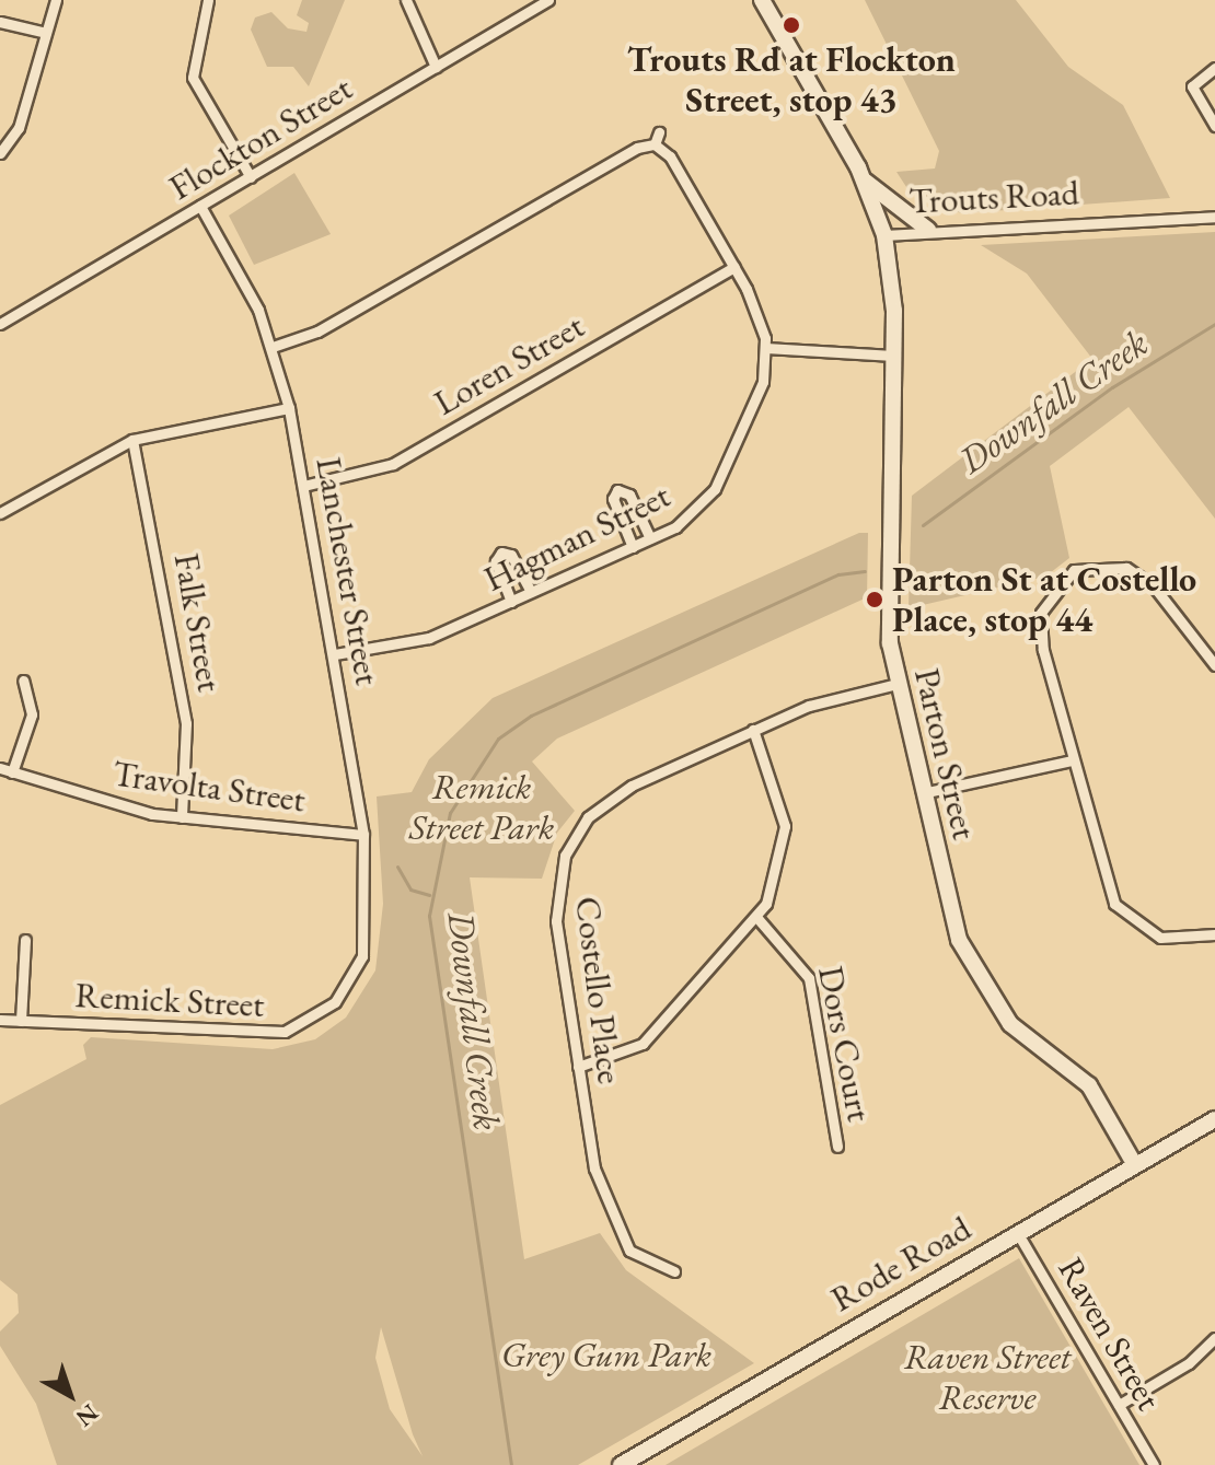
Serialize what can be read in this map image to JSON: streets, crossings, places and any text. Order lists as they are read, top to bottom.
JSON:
{
  "streets": {
    "street": [
      "Flockton Street",
      "Trouts Road",
      "Loren Street",
      "Hagman Street",
      "Lanchester Street",
      "Falk Street",
      "Parton Street",
      "Travolta Street",
      "Costello Place",
      "Remick Street",
      "Dors Court",
      "Rode Road",
      "Raven Street"
    ]
  },
  "crossings": [
    ["Flockton Street", "Lanchester Street"],
    ["Trouts Road", "Parton Street"],
    ["Loren Street", "Lanchester Street"],
    ["Hagman Street", "Lanchester Street"],
    ["Lanchester Street", "Travolta Street"],
    ["Lanchester Street", "Remick Street"],
    ["Falk Street", "Travolta Street"],
    ["Parton Street", "Costello Place"],
    ["Parton Street", "Rode Road"],
    ["Rode Road", "Raven Street"]
  ],
  "water": ["Downfall Creek"],
  "parks": ["Remick Street Park", "Grey Gum Park", "Raven Street Reserve"],
  "places": ["Trouts Rd at Flockton Street, stop 43", "Parton St at Costello Place, stop 44"],
  "north": "bottom right"
}
